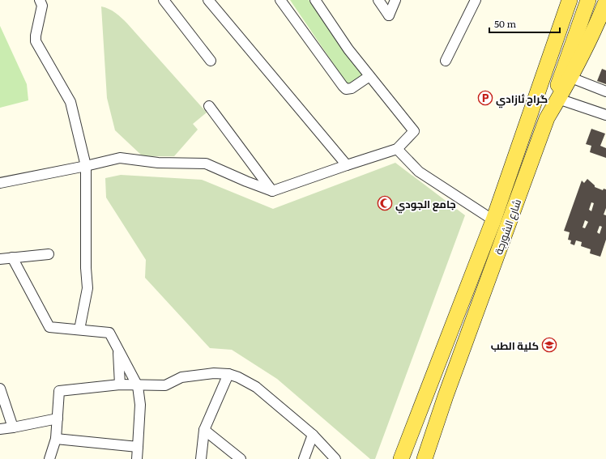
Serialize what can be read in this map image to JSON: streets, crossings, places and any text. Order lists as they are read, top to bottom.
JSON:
{
  "streets": {
    "main road": ["شارع الشورجة"]
  },
  "places": {
    "parking": ["گراج ئازادي"],
    "mosque": ["جامع الجودي"],
    "school or university": ["كلية الطب"]
  },
  "scale_bar": "50 m"
}
